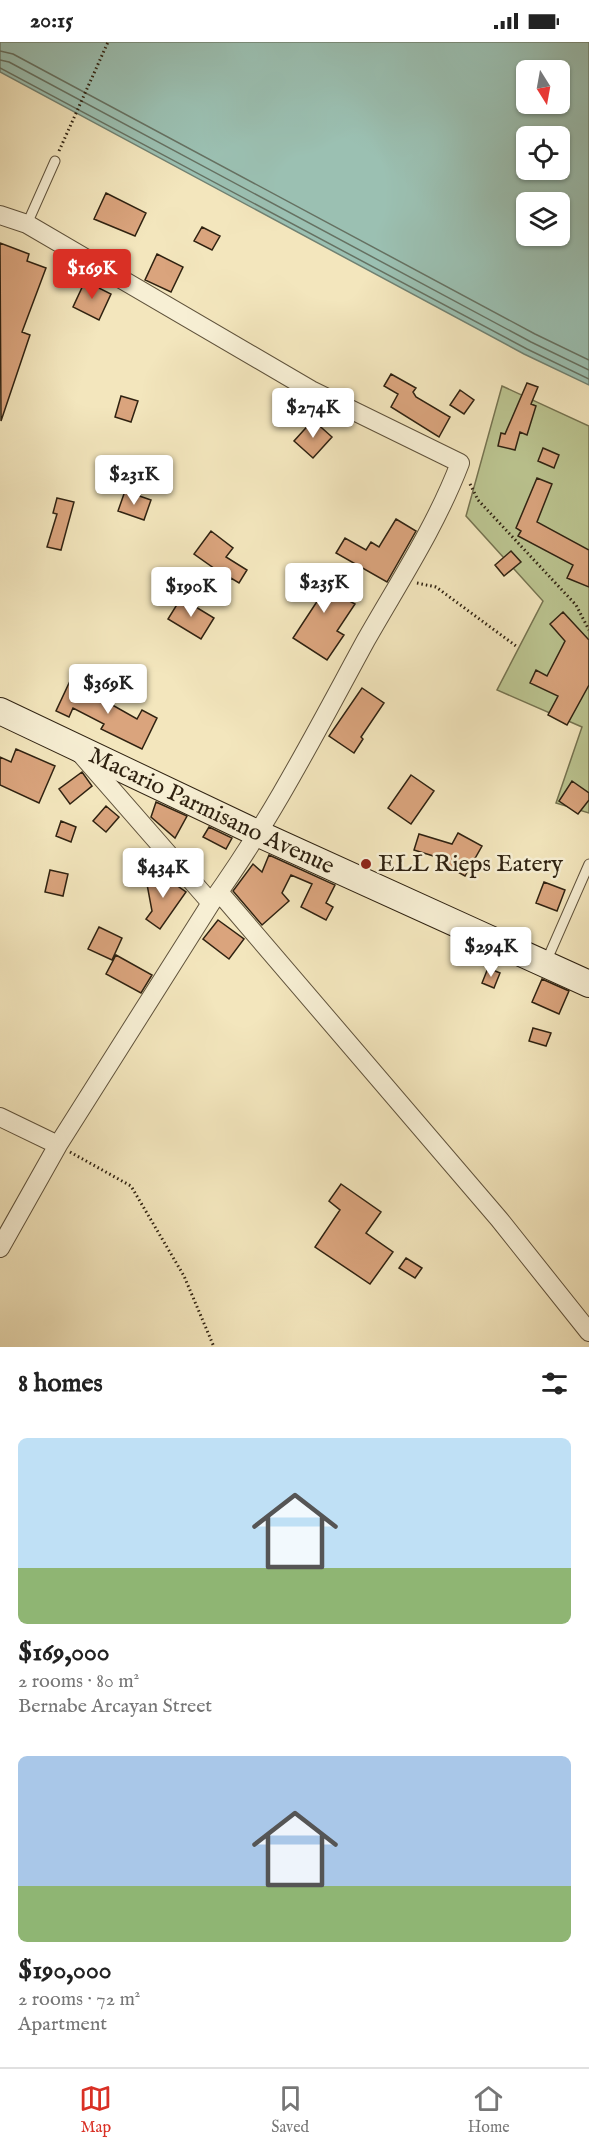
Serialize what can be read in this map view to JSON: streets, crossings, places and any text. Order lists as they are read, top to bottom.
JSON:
{
  "streets": {
    "street": ["Macario Parmisano Avenue"]
  },
  "places": ["ELL Rieps Eatery"],
  "north": "bottom",
  "page": {
    "status": "20:15",
    "price": [
      "$169K",
      "$274K",
      "$231K",
      "$235K",
      "$190K",
      "$369K",
      "$434K",
      "$294K"
    ],
    "heading": "8 homes",
    "list": [
      {
        "name": "$169,000",
        "note": "2 rooms · 80 m² · Bernabe Arcayan Street"
      },
      {
        "name": "$190,000",
        "note": "2 rooms · 72 m² · Apartment"
      }
    ],
    "tabs": ["Map", "Saved", "Home"]
  }
}
